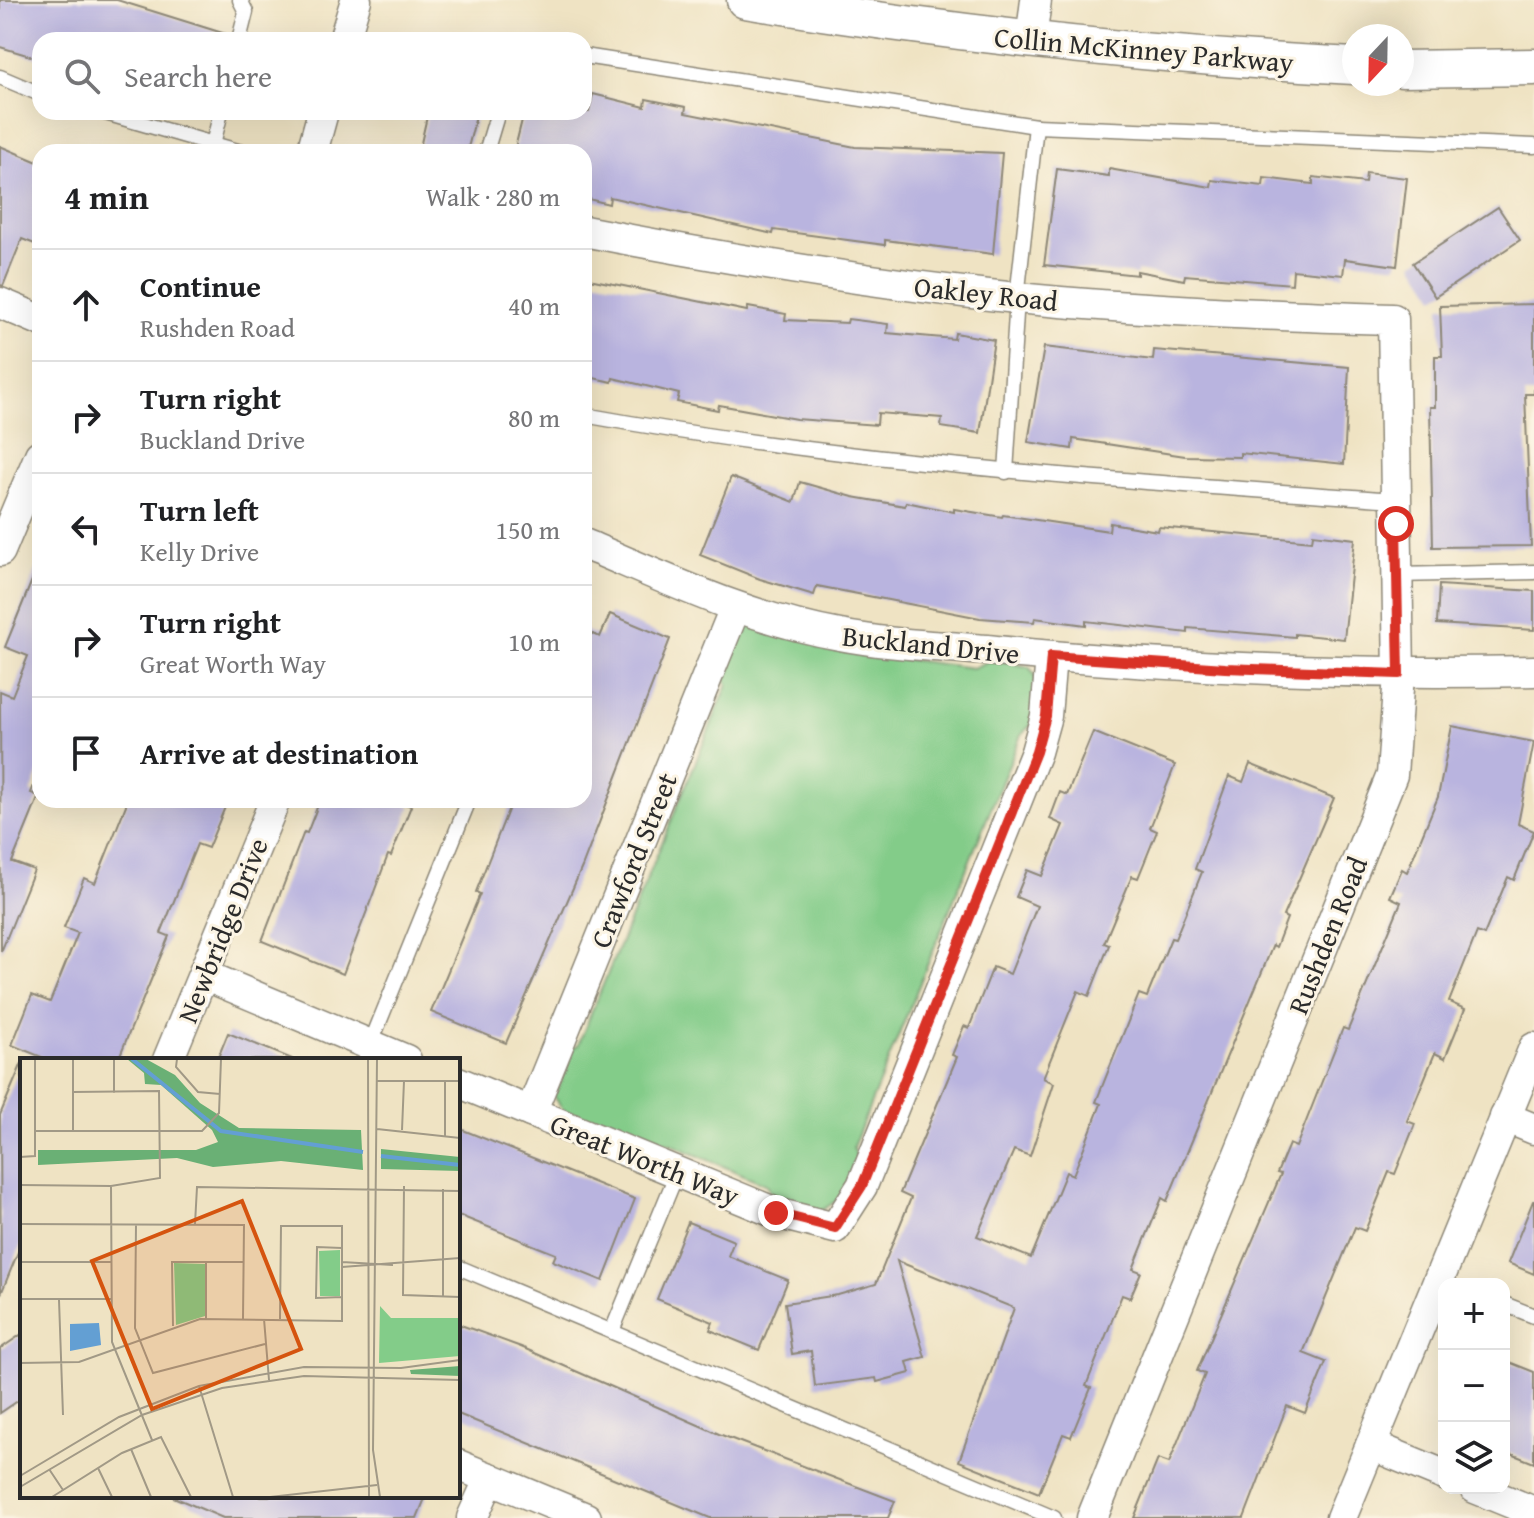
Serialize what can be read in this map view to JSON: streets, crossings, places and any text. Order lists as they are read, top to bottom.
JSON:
{
  "streets": {
    "street": [
      "Collin McKinney Parkway",
      "Oakley Road",
      "Buckland Drive",
      "Crawford Street",
      "Newbridge Drive",
      "Rushden Road",
      "Great Worth Way"
    ]
  },
  "crossings": [
    ["Oakley Road", "Rushden Road"],
    ["Buckland Drive", "Crawford Street"],
    ["Buckland Drive", "Rushden Road"],
    ["Buckland Drive", "Great Worth Way"],
    ["Crawford Street", "Great Worth Way"]
  ],
  "north": "bottom",
  "page": {
    "search": "Search here",
    "heading": ["4 min", "Walk · 280 m"],
    "list": [
      ["Continue", "Rushden Road", "40 m"],
      ["Turn right", "Buckland Drive", "80 m"],
      ["Turn left", "Kelly Drive", "150 m"],
      ["Turn right", "Great Worth Way", "10 m"],
      "Arrive at destination"
    ],
    "map_buttons": ["+", "−"]
  }
}
